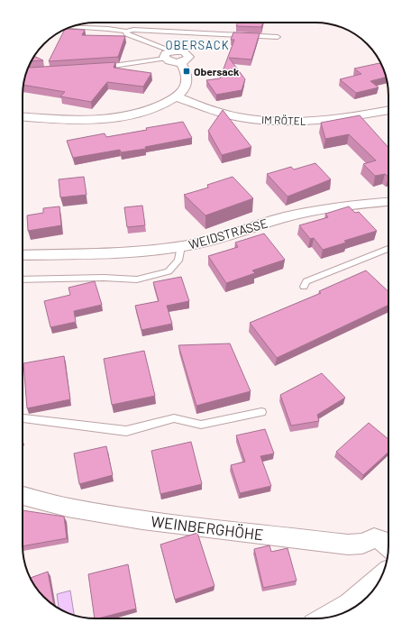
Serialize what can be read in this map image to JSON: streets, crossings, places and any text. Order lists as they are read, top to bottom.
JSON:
{
  "streets": {
    "street": ["IM RÖTEL", "WEIDSTRASSE", "WEINBERGHÖHE"]
  },
  "districts": ["OBERSACK"],
  "places": {
    "transit": ["Obersack"]
  }
}
